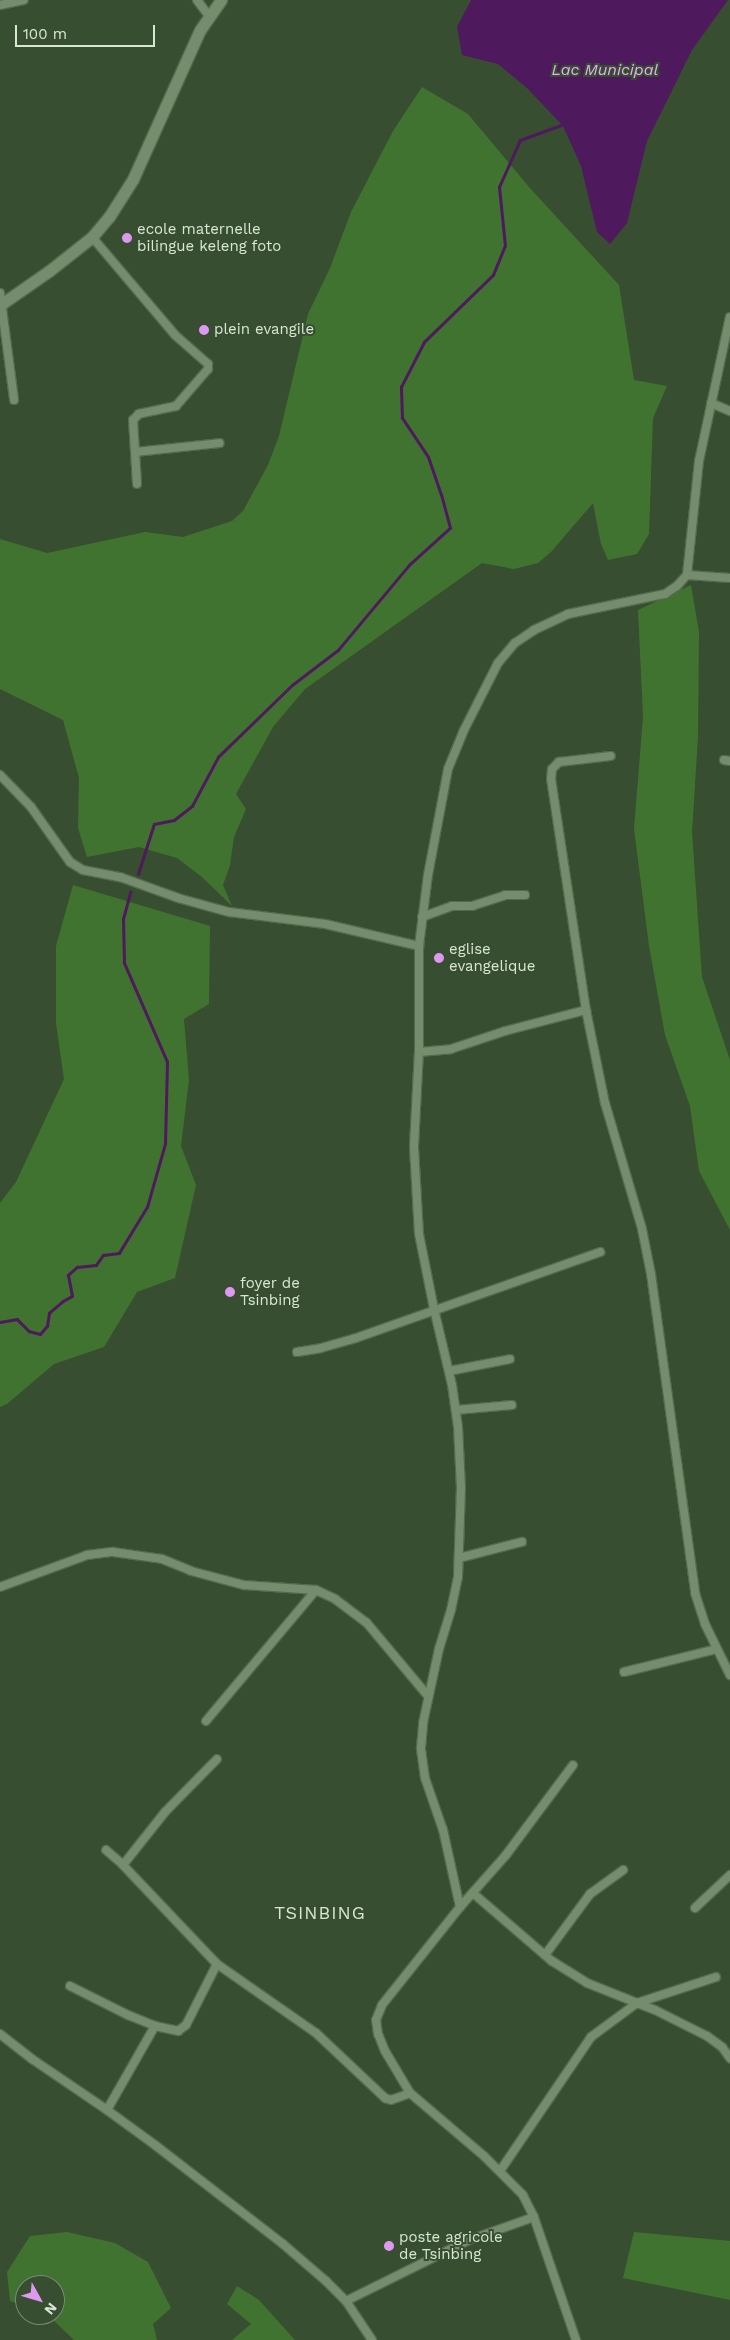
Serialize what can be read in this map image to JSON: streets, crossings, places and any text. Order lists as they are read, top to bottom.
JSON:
{
  "districts": ["TSINBING"],
  "water": ["Lac Municipal"],
  "places": [
    "ecole maternelle bilingue keleng foto",
    "plein evangile",
    "eglise evangelique",
    "foyer de Tsinbing",
    "poste agricole de Tsinbing"
  ],
  "scale_bar": "100 m",
  "north": "bottom right"
}
